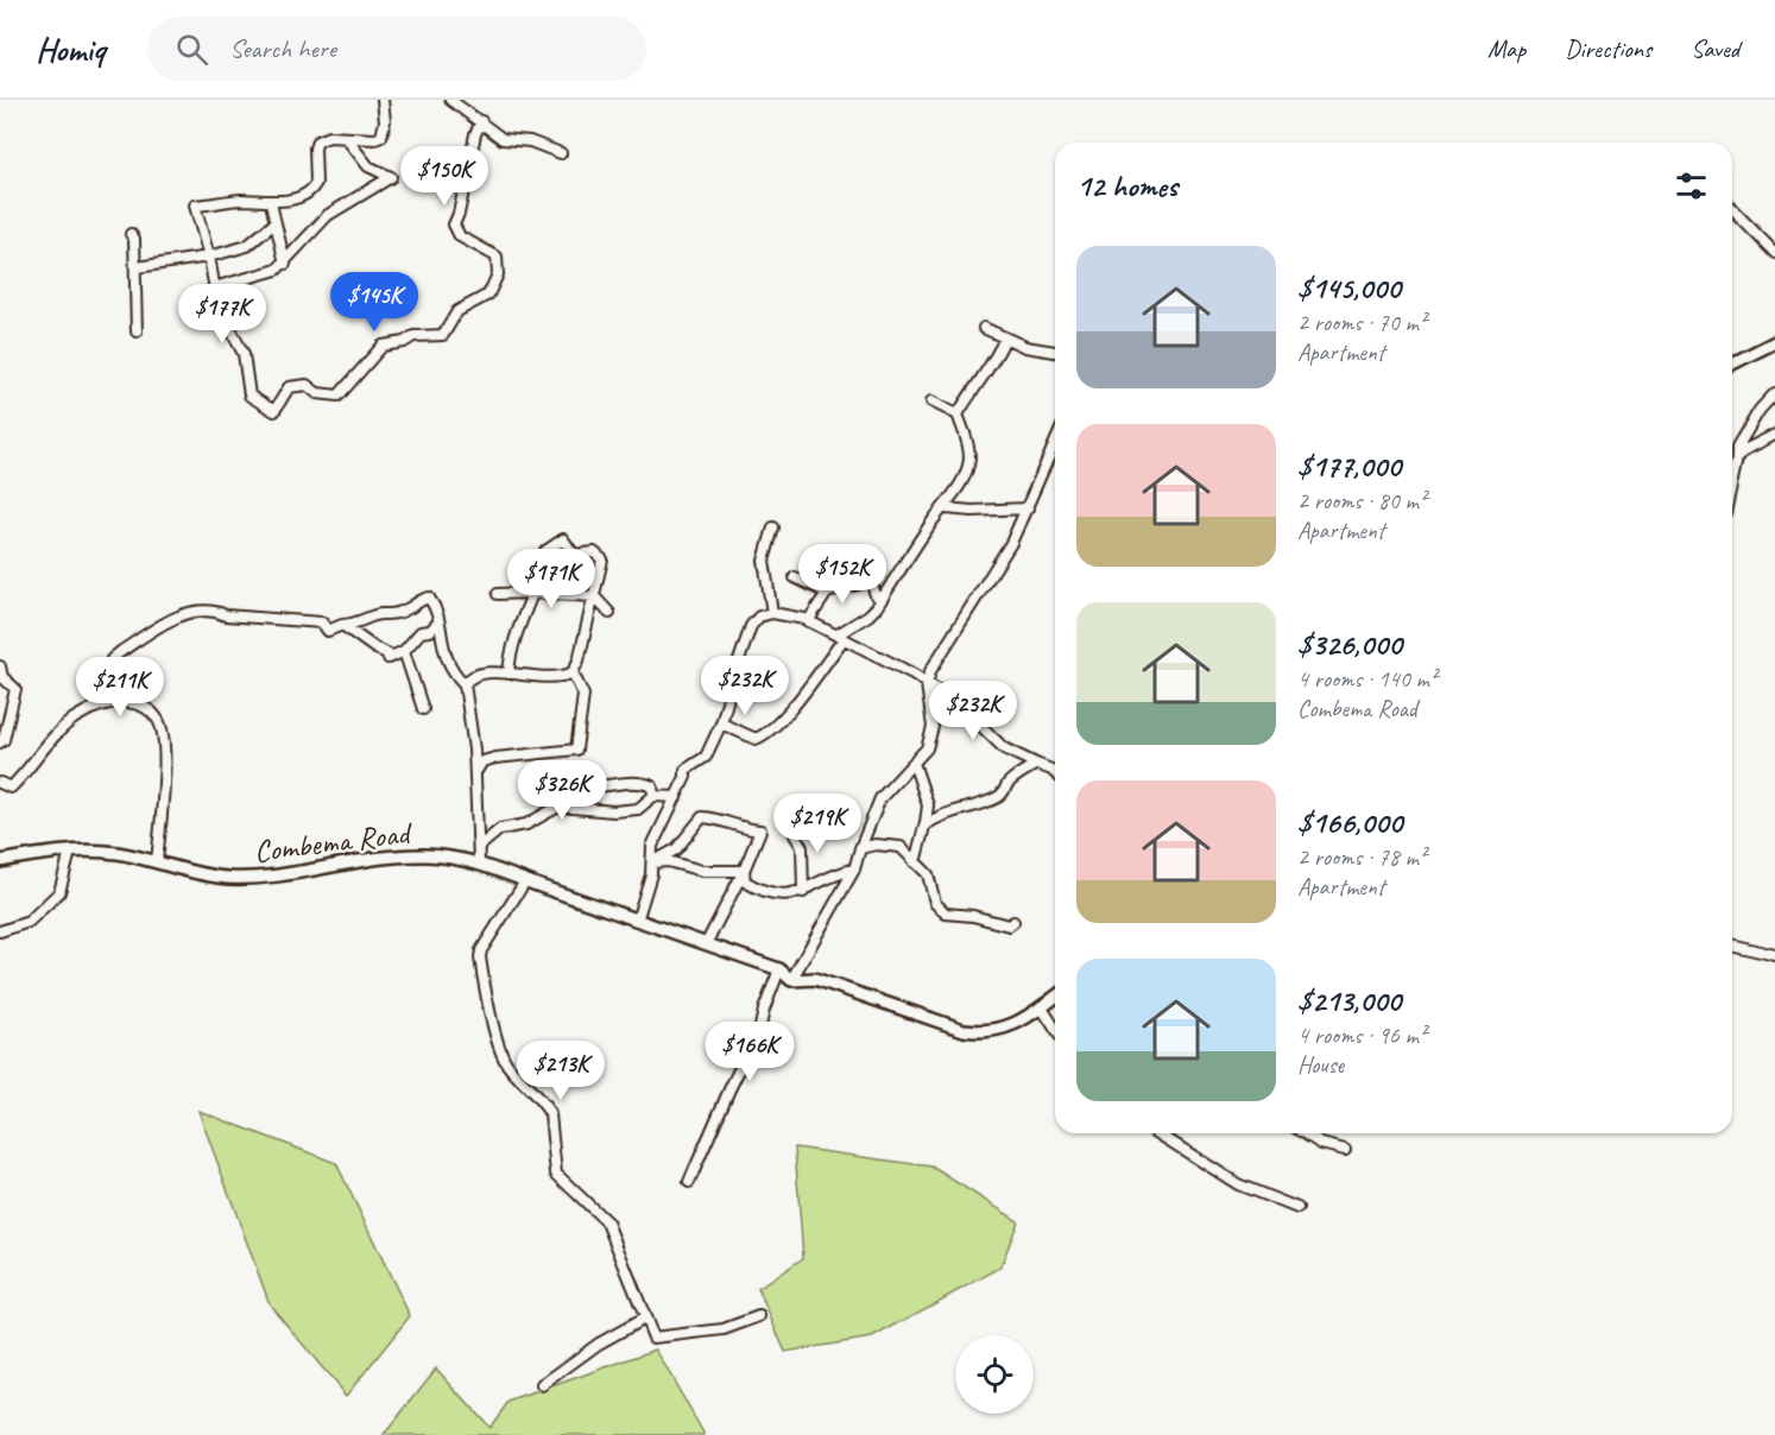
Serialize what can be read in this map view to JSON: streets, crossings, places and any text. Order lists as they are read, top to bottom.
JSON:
{
  "streets": {
    "street": ["Combema Road"]
  },
  "page": {
    "header": "Homiq",
    "search": "Search here",
    "nav": ["Map", "Directions", "Saved"],
    "heading": "12 homes",
    "price": [
      "$150K",
      "$145K",
      "$177K",
      "$152K",
      "$171K",
      "$232K",
      "$211K",
      "$232K",
      "$326K",
      "$219K",
      "$166K",
      "$213K"
    ],
    "list": [
      {
        "name": "$145,000",
        "note": "2 rooms · 70 m² · Apartment"
      },
      {
        "name": "$177,000",
        "note": "2 rooms · 80 m² · Apartment"
      },
      {
        "name": "$326,000",
        "note": "4 rooms · 140 m² · Combema Road"
      },
      {
        "name": "$166,000",
        "note": "2 rooms · 78 m² · Apartment"
      },
      {
        "name": "$213,000",
        "note": "4 rooms · 96 m² · House"
      }
    ]
  }
}
